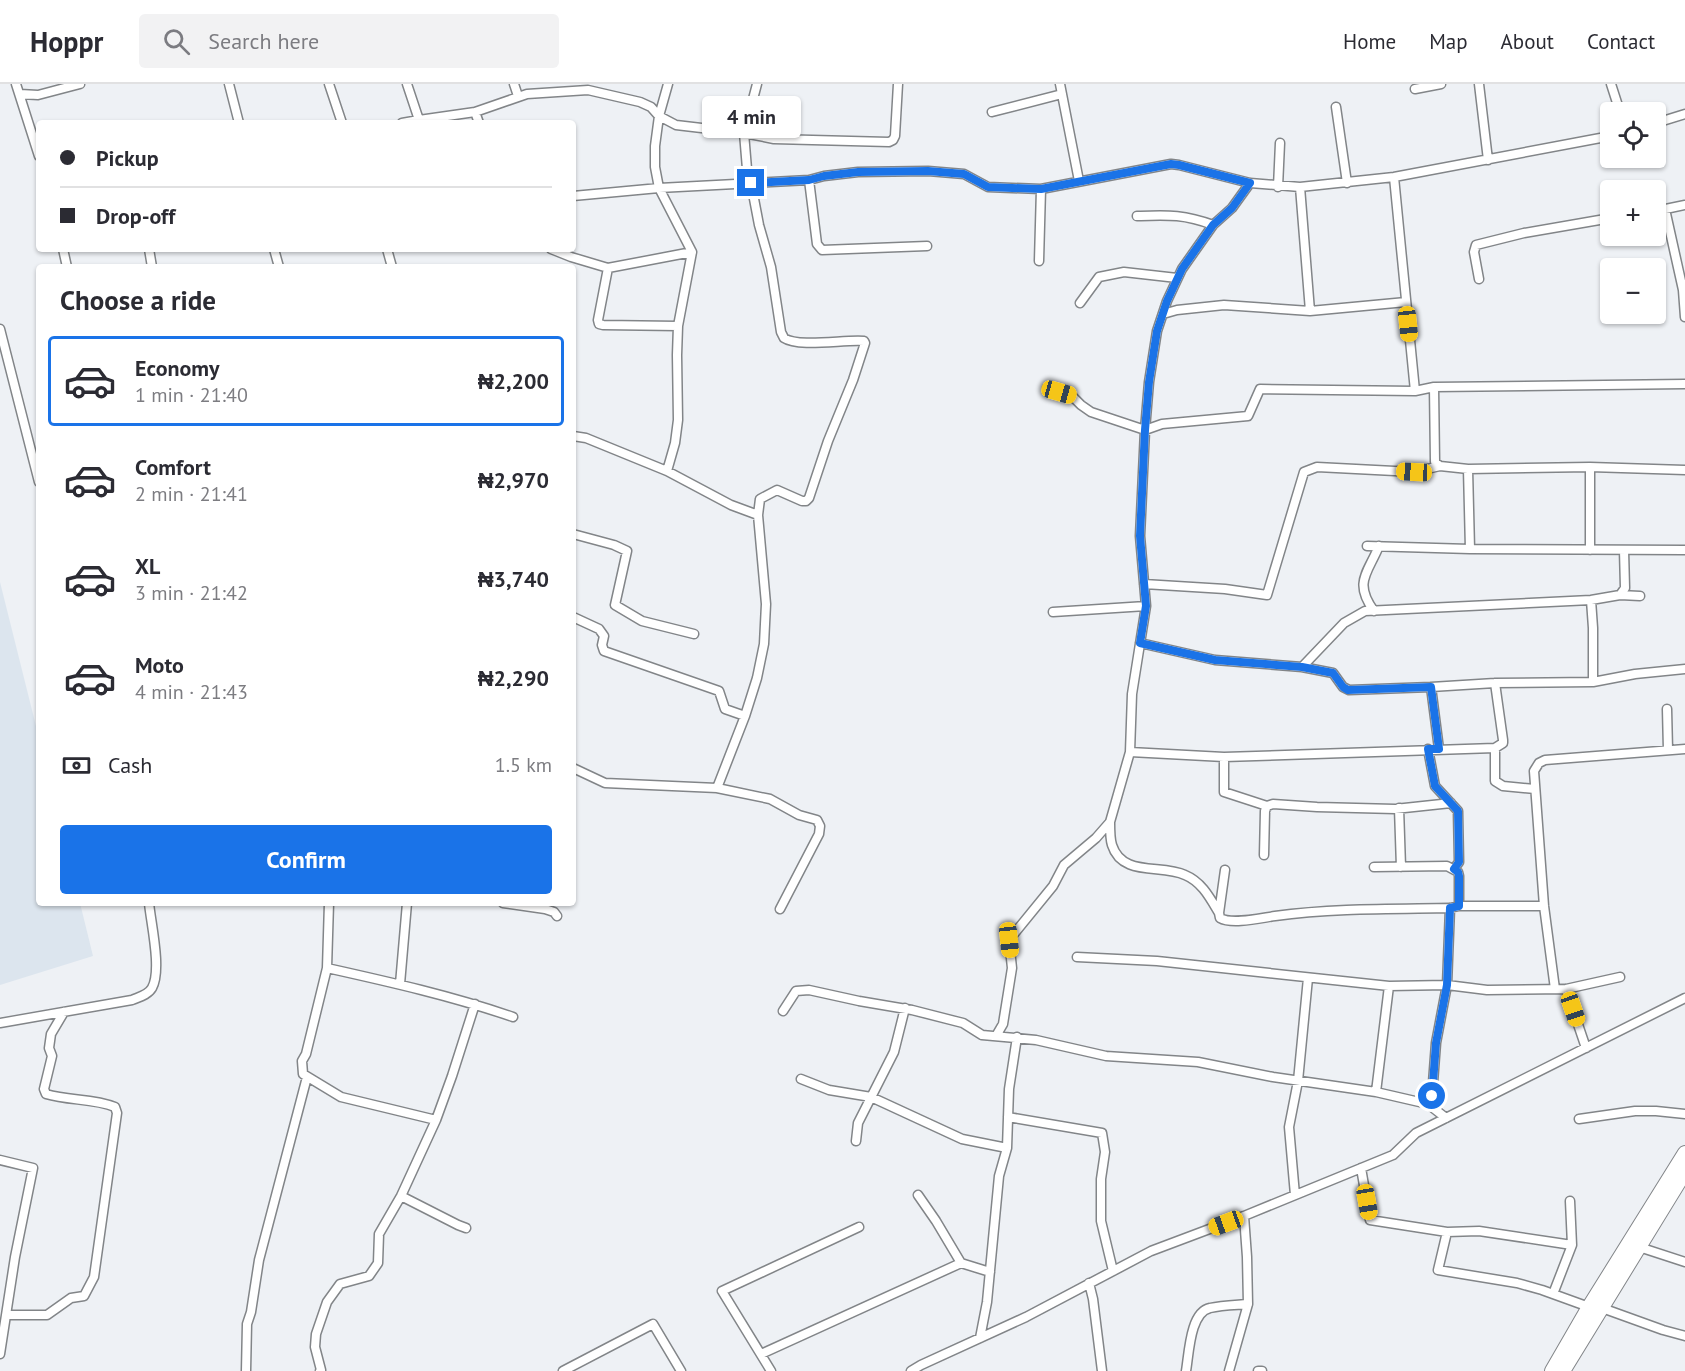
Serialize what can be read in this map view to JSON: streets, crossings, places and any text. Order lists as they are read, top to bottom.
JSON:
{
  "page": {
    "header": "Hoppr",
    "search": "Search here",
    "nav": [
      "Home",
      "Map",
      "About",
      "Contact"
    ],
    "bubble": "4 min",
    "map_buttons": ["+", "−"],
    "banner": ["Pickup", "Drop-off"],
    "heading": "Choose a ride",
    "list": [
      {
        "name": "Economy",
        "note": "1 min · 21:40",
        "value": "₦2,200"
      },
      {
        "name": "Comfort",
        "note": "2 min · 21:41",
        "value": "₦2,970"
      },
      {
        "name": "XL",
        "note": "3 min · 21:42",
        "value": "₦3,740"
      },
      {
        "name": "Moto",
        "note": "4 min · 21:43",
        "value": "₦2,290"
      }
    ],
    "pay": ["Cash", "1.5 km"],
    "buttons": "Confirm"
  }
}
